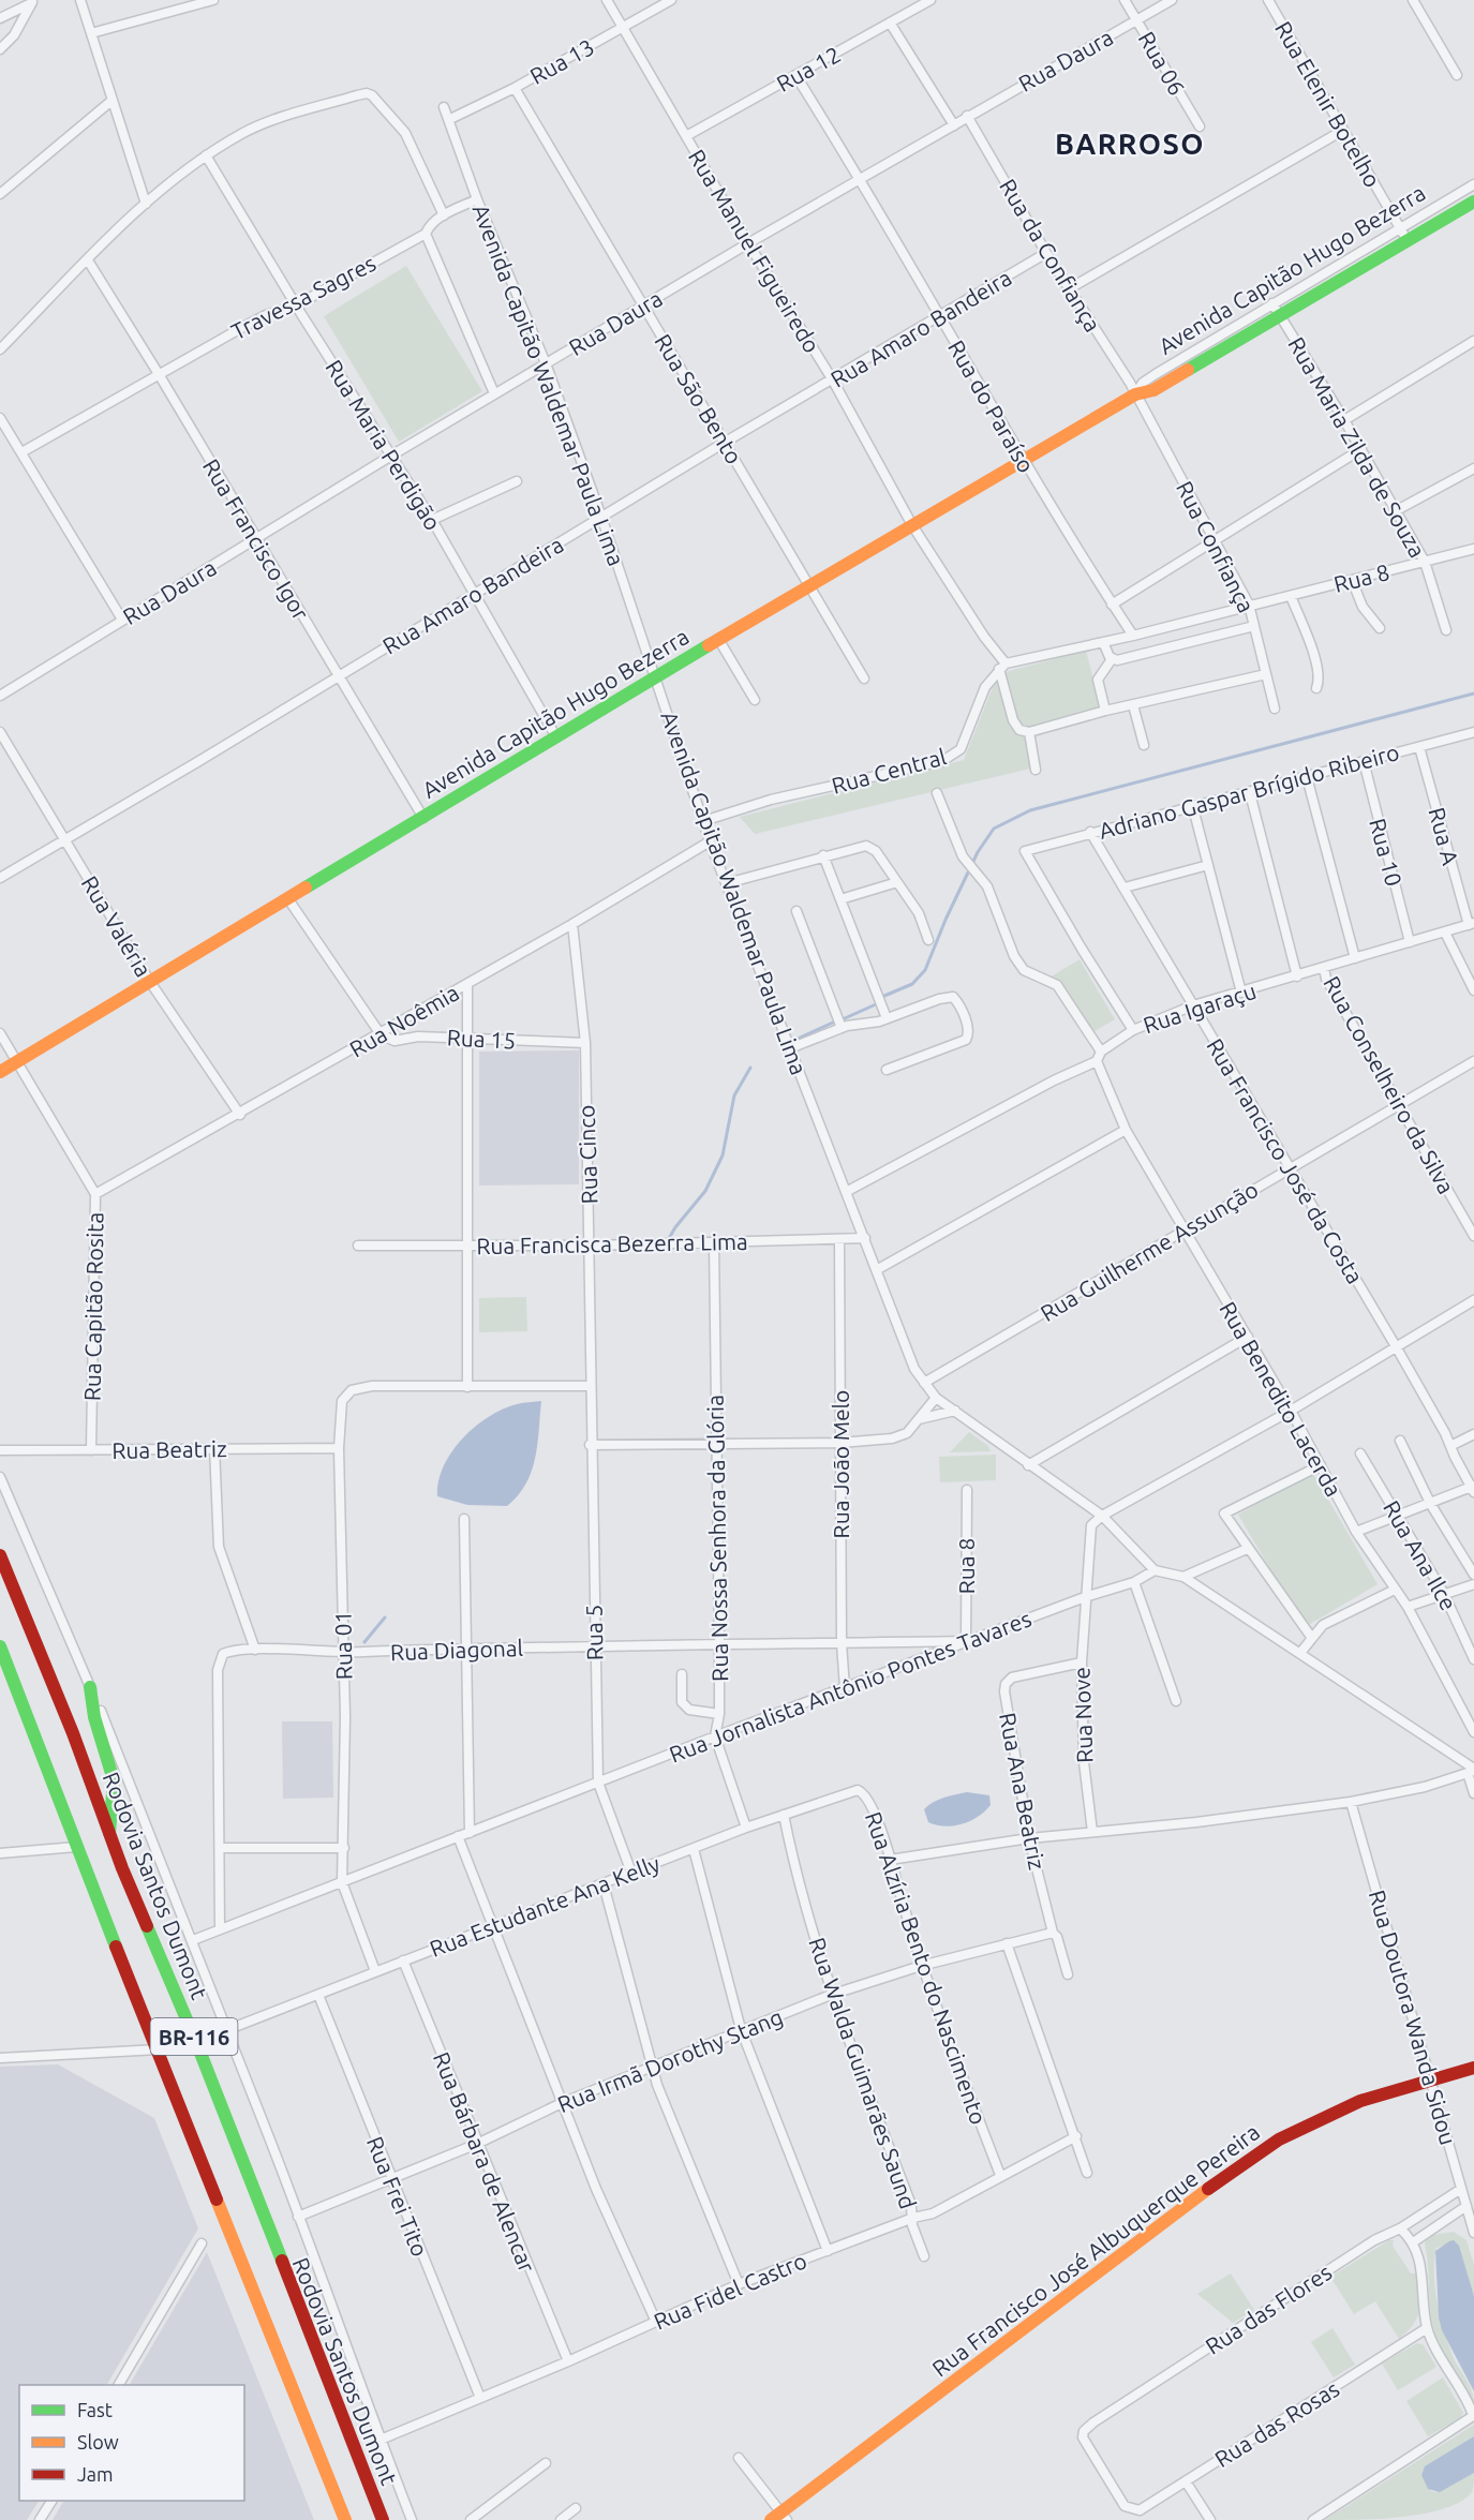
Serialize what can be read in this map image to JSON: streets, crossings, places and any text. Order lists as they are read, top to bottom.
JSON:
{
  "streets": {
    "main road": [
      "Avenida Capitão Hugo Bezerra",
      "Rodovia Santos Dumont",
      "BR-116",
      "Rua Francisco José Albuquerque Pereira"
    ],
    "street": [
      "Rua Daura",
      "Rua 13",
      "Rua 06",
      "Rua 12",
      "Rua Elenir Botelho",
      "Rua Manuel Figueiredo",
      "Rua da Confiança",
      "Travessa Sagres",
      "Rua Amaro Bandeira",
      "Avenida Capitão Waldemar Paula Lima",
      "Rua São Bento",
      "Rua do Paraíso",
      "Rua Maria Perdigão",
      "Rua Maria Zilda de Souza",
      "Rua Francisco Igor",
      "Rua Confiança",
      "Rua 8",
      "Rua Central",
      "Adriano Gaspar Brígido Ribeiro",
      "Rua A",
      "Rua 10",
      "Rua Valéria",
      "Rua Igaraçu",
      "Rua Noêmia",
      "Rua 15",
      "Rua Conselheiro da Silva",
      "Rua Cinco",
      "Rua Francisco José da Costa",
      "Rua Francisca Bezerra Lima",
      "Rua Guilherme Assunção",
      "Rua Capitão Rosita",
      "Rua Benedito Lacerda",
      "Rua Beatriz",
      "Rua João Melo",
      "Rua Nossa Senhora da Glória",
      "Rua Ana Ilce",
      "Rua 5",
      "Rua 01",
      "Rua Diagonal",
      "Rua Jornalista Antônio Pontes Tavares",
      "Rua Nove",
      "Rua Ana Beatriz",
      "Rua Estudante Ana Kelly",
      "Rua Alzíria Bento do Nascimento",
      "Rua Doutora Wanda Sidou",
      "Rua Irmã Dorothy Stang",
      "Rua Walda Guimarães Saund",
      "Rua Bárbara de Alencar",
      "Rua Frei Tito",
      "Rua Fidel Castro",
      "Rua das Flores",
      "Rua das Rosas"
    ]
  },
  "crossings": [
    ["Rua Daura", "Rua 06"],
    ["Rua Daura", "Rua Manuel Figueiredo"],
    ["Rua Daura", "Rua da Confiança"],
    ["Rua Daura", "Avenida Capitão Waldemar Paula Lima"],
    ["Rua Daura", "Rua São Bento"],
    ["Rua Daura", "Rua do Paraíso"],
    ["Rua Daura", "Rua Maria Perdigão"],
    ["Rua Daura", "Rua Francisco Igor"],
    ["Rua 13", "Rua Manuel Figueiredo"],
    ["Rua 13", "Avenida Capitão Waldemar Paula Lima"],
    ["Rua 13", "Rua São Bento"],
    ["Rua 12", "Rua Manuel Figueiredo"],
    ["Rua 12", "Rua do Paraíso"],
    ["Rua Elenir Botelho", "Avenida Capitão Hugo Bezerra"],
    ["Rua Manuel Figueiredo", "Avenida Capitão Hugo Bezerra"],
    ["Rua Manuel Figueiredo", "Rua Amaro Bandeira"],
    ["Rua Manuel Figueiredo", "Rua Central"],
    ["Rua da Confiança", "Avenida Capitão Hugo Bezerra"],
    ["Rua da Confiança", "Rua Amaro Bandeira"],
    ["Rua da Confiança", "Rua Confiança"],
    ["Avenida Capitão Hugo Bezerra", "Avenida Capitão Waldemar Paula Lima"],
    ["Avenida Capitão Hugo Bezerra", "Rua São Bento"],
    ["Avenida Capitão Hugo Bezerra", "Rua do Paraíso"],
    ["Avenida Capitão Hugo Bezerra", "Rua Maria Perdigão"],
    ["Avenida Capitão Hugo Bezerra", "Rua Maria Zilda de Souza"],
    ["Avenida Capitão Hugo Bezerra", "Rua Francisco Igor"],
    ["Avenida Capitão Hugo Bezerra", "Rua Confiança"],
    ["Avenida Capitão Hugo Bezerra", "Rua Valéria"],
    ["Avenida Capitão Hugo Bezerra", "Rua Capitão Rosita"],
    ["Travessa Sagres", "Avenida Capitão Waldemar Paula Lima"],
    ["Travessa Sagres", "Rua Maria Perdigão"],
    ["Travessa Sagres", "Rua Francisco Igor"],
    ["Rua Amaro Bandeira", "Avenida Capitão Waldemar Paula Lima"],
    ["Rua Amaro Bandeira", "Rua São Bento"],
    ["Rua Amaro Bandeira", "Rua do Paraíso"],
    ["Rua Amaro Bandeira", "Rua Maria Perdigão"],
    ["Rua Amaro Bandeira", "Rua Francisco Igor"],
    ["Rua Amaro Bandeira", "Rua Valéria"],
    ["Avenida Capitão Waldemar Paula Lima", "Rua Central"],
    ["Avenida Capitão Waldemar Paula Lima", "Rua Igaraçu"],
    ["Avenida Capitão Waldemar Paula Lima", "Rua Noêmia"],
    ["Avenida Capitão Waldemar Paula Lima", "Rua Francisca Bezerra Lima"],
    ["Avenida Capitão Waldemar Paula Lima", "Rua Guilherme Assunção"],
    ["Avenida Capitão Waldemar Paula Lima", "Rua Jornalista Antônio Pontes Tavares"],
    ["Avenida Capitão Waldemar Paula Lima", "Rua Nove"],
    ["Rua Maria Zilda de Souza", "Rua 8"],
    ["Rua Confiança", "Rua 8"],
    ["Rua 8", "Rua Diagonal"],
    ["Rua 8", "Rua Jornalista Antônio Pontes Tavares"],
    ["Adriano Gaspar Brígido Ribeiro", "Rua A"],
    ["Adriano Gaspar Brígido Ribeiro", "Rua 10"],
    ["Adriano Gaspar Brígido Ribeiro", "Rua Igaraçu"],
    ["Adriano Gaspar Brígido Ribeiro", "Rua Francisco José da Costa"],
    ["Rua A", "Rua Igaraçu"],
    ["Rua 10", "Rua Igaraçu"],
    ["Rua Valéria", "Rua Noêmia"],
    ["Rua Igaraçu", "Rua Conselheiro da Silva"],
    ["Rua Igaraçu", "Rua Francisco José da Costa"],
    ["Rua Igaraçu", "Rua Benedito Lacerda"],
    ["Rua Noêmia", "Rua 15"],
    ["Rua Noêmia", "Rua Cinco"],
    ["Rua Noêmia", "Rua Capitão Rosita"],
    ["Rua 15", "Rua Cinco"],
    ["Rua Conselheiro da Silva", "Rua Guilherme Assunção"],
    ["Rua Cinco", "Rua Francisca Bezerra Lima"],
    ["Rua Cinco", "Rua 5"],
    ["Rua Francisco José da Costa", "Rua Guilherme Assunção"],
    ["Rua Francisca Bezerra Lima", "Rua João Melo"],
    ["Rua Francisca Bezerra Lima", "Rua Nossa Senhora da Glória"],
    ["Rua Guilherme Assunção", "Rua Benedito Lacerda"],
    ["Rua Capitão Rosita", "Rua Beatriz"],
    ["Rua Beatriz", "Rua 01"],
    ["Rua João Melo", "Rua Diagonal"],
    ["Rua João Melo", "Rua Jornalista Antônio Pontes Tavares"],
    ["Rua Nossa Senhora da Glória", "Rua Diagonal"],
    ["Rua Nossa Senhora da Glória", "Rua Jornalista Antônio Pontes Tavares"],
    ["Rua Nossa Senhora da Glória", "Rua Estudante Ana Kelly"],
    ["Rua 5", "Rua Diagonal"],
    ["Rua 5", "Rua Jornalista Antônio Pontes Tavares"],
    ["Rua 5", "Rua Estudante Ana Kelly"],
    ["Rua 01", "Rua Diagonal"],
    ["Rua 01", "Rua Jornalista Antônio Pontes Tavares"],
    ["Rua Diagonal", "Rua Jornalista Antônio Pontes Tavares"],
    ["Rua Jornalista Antônio Pontes Tavares", "Rua Nove"],
    ["Rua Nove", "Rua Ana Beatriz"],
    ["Rua Ana Beatriz", "Rua Irmã Dorothy Stang"],
    ["Rodovia Santos Dumont", "Rua Estudante Ana Kelly"],
    ["Rua Estudante Ana Kelly", "Rua Alzíria Bento do Nascimento"],
    ["Rua Estudante Ana Kelly", "Rua Walda Guimarães Saund"],
    ["Rua Estudante Ana Kelly", "Rua Bárbara de Alencar"],
    ["Rua Estudante Ana Kelly", "Rua Frei Tito"],
    ["Rua Alzíria Bento do Nascimento", "Rua Irmã Dorothy Stang"],
    ["Rua Alzíria Bento do Nascimento", "Rua Fidel Castro"],
    ["Rua Doutora Wanda Sidou", "Rua Francisco José Albuquerque Pereira"],
    ["Rua Doutora Wanda Sidou", "Rua das Flores"],
    ["Rua Irmã Dorothy Stang", "Rua Walda Guimarães Saund"],
    ["Rua Irmã Dorothy Stang", "Rua Bárbara de Alencar"],
    ["Rua Irmã Dorothy Stang", "Rua Frei Tito"],
    ["Rua Walda Guimarães Saund", "Rua Fidel Castro"],
    ["Rua Bárbara de Alencar", "Rua Fidel Castro"],
    ["Rua Frei Tito", "Rua Fidel Castro"],
    ["Rua das Flores", "Rua das Rosas"]
  ],
  "districts": ["BARROSO"],
  "legend": ["Fast", "Slow", "Jam"]
}
